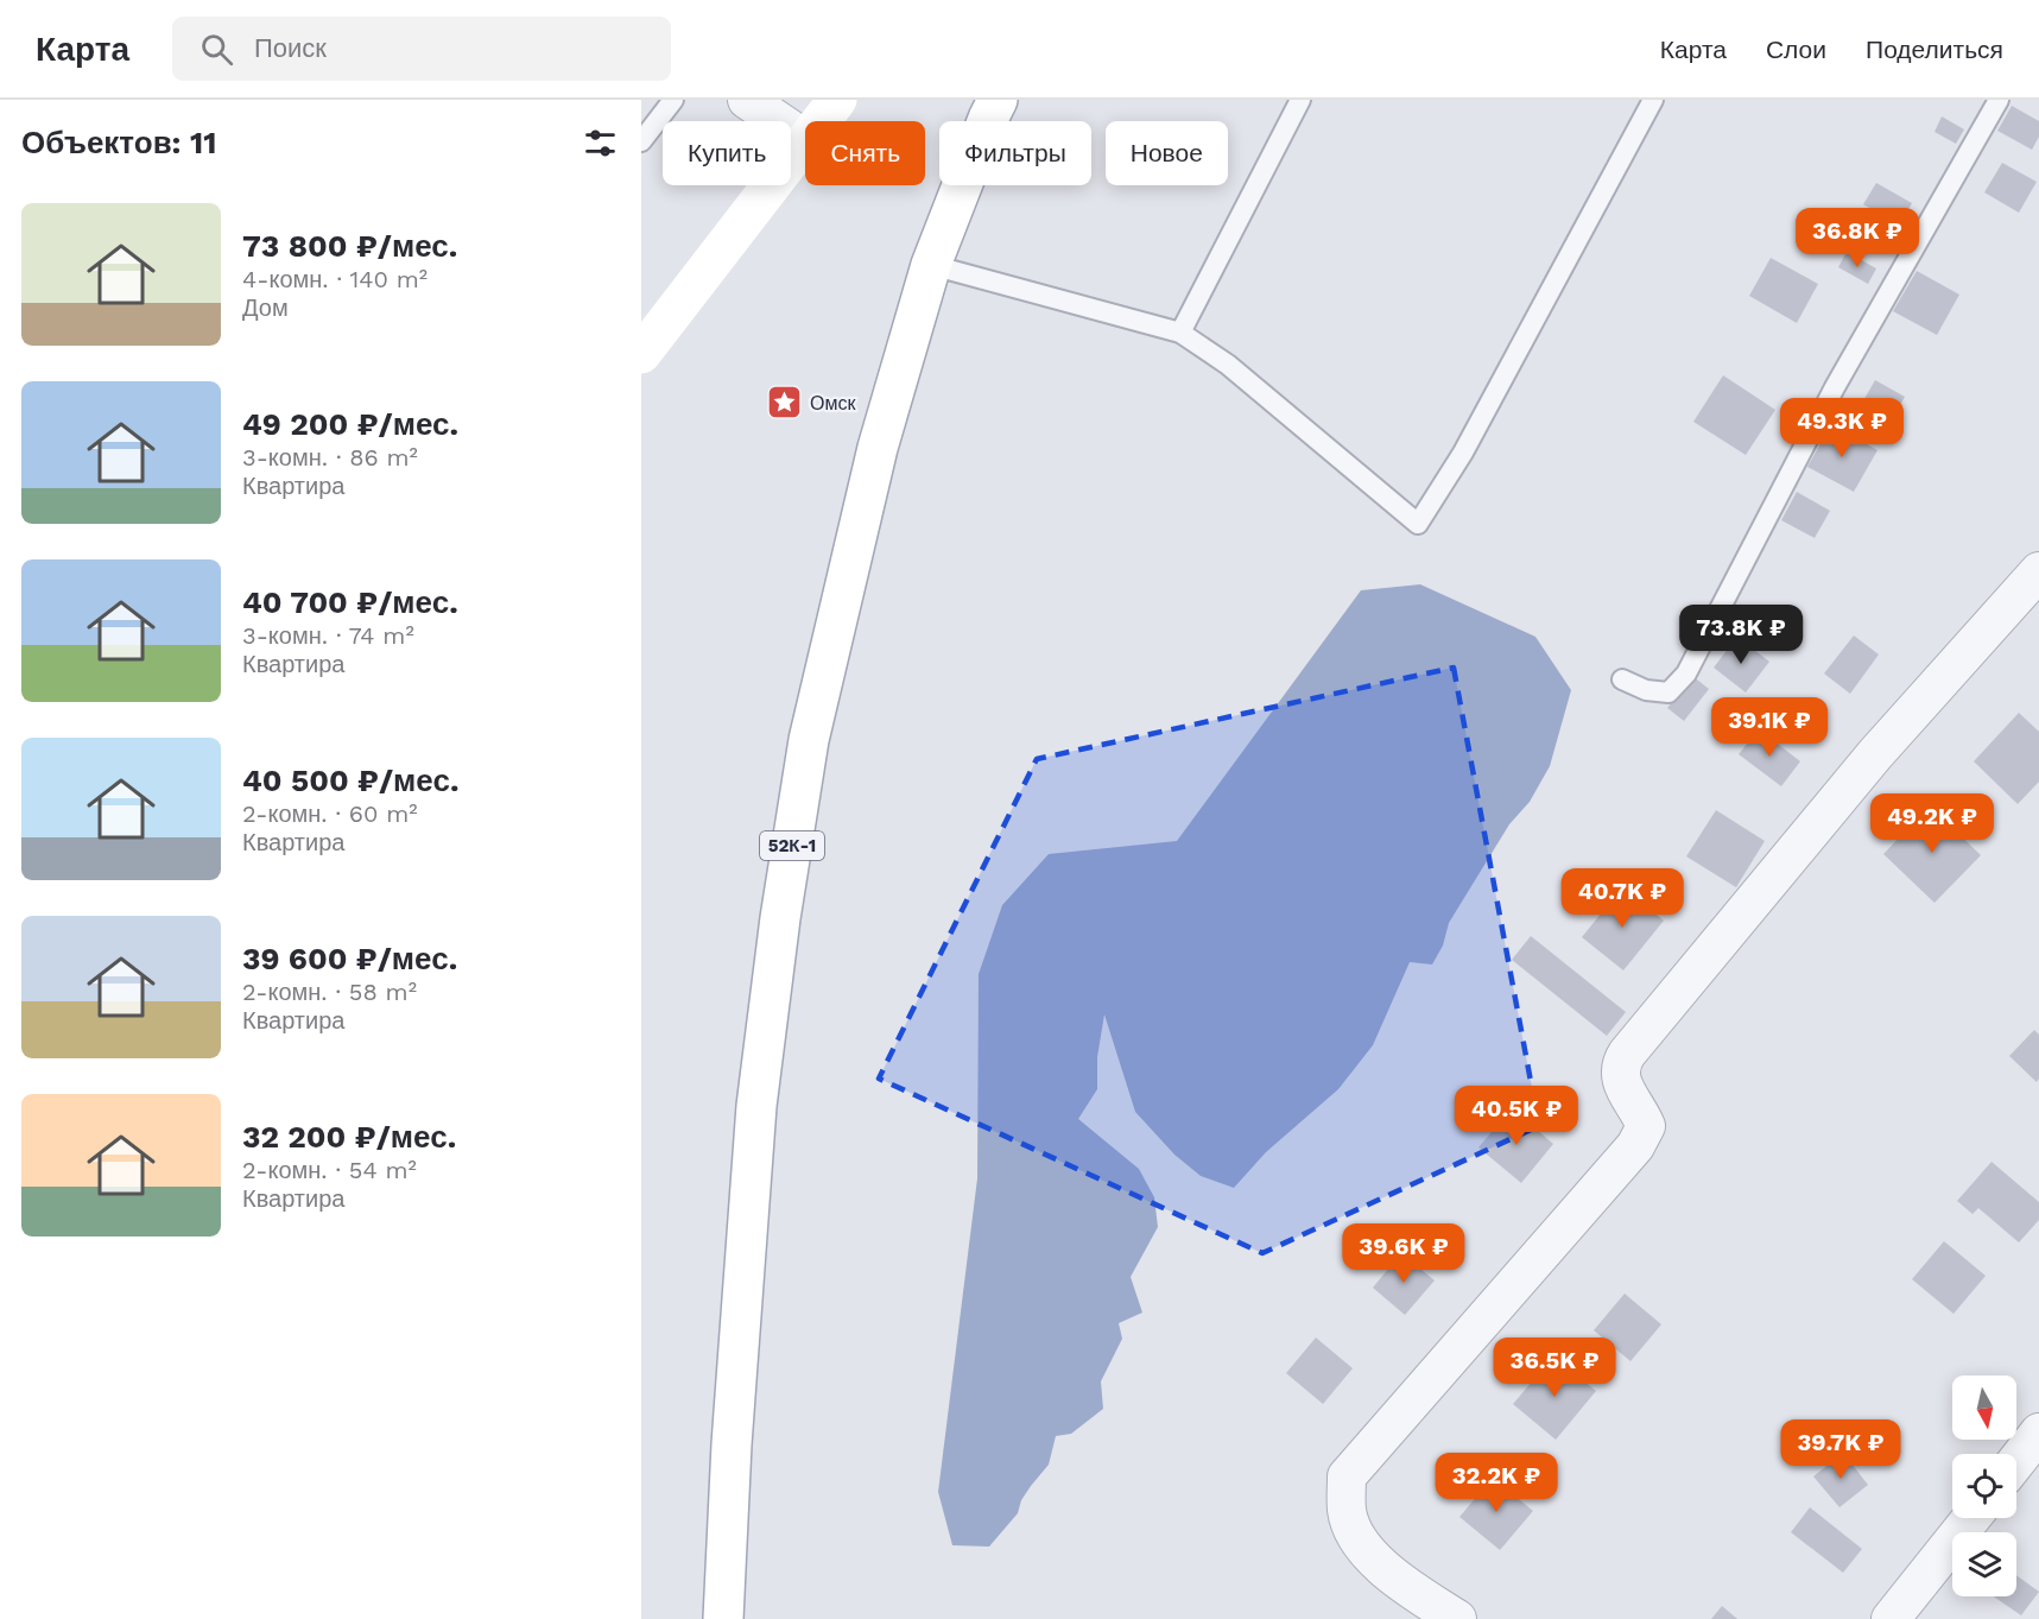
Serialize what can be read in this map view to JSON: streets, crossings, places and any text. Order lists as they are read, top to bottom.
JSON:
{
  "streets": {
    "main road": ["52К-1"]
  },
  "places": {
    "place": ["Омск"]
  },
  "north": "bottom",
  "page": {
    "header": "Карта",
    "search": "Поиск",
    "nav": ["Карта", "Слои", "Поделиться"],
    "heading": "Объектов: 11",
    "chip": [
      "Купить",
      "Снять",
      "Фильтры",
      "Новое"
    ],
    "list": [
      {
        "name": "73 800 ₽/мес.",
        "note": "4-комн. · 140 m² · Дом"
      },
      {
        "name": "49 200 ₽/мес.",
        "note": "3-комн. · 86 m² · Квартира"
      },
      {
        "name": "40 700 ₽/мес.",
        "note": "3-комн. · 74 m² · Квартира"
      },
      {
        "name": "40 500 ₽/мес.",
        "note": "2-комн. · 60 m² · Квартира"
      },
      {
        "name": "39 600 ₽/мес.",
        "note": "2-комн. · 58 m² · Квартира"
      },
      {
        "name": "32 200 ₽/мес.",
        "note": "2-комн. · 54 m² · Квартира"
      }
    ],
    "price": [
      "36.8K ₽",
      "49.3K ₽",
      "73.8K ₽",
      "39.1K ₽",
      "49.2K ₽",
      "40.7K ₽",
      "40.5K ₽",
      "39.6K ₽",
      "36.5K ₽",
      "39.7K ₽",
      "32.2K ₽"
    ]
  }
}
